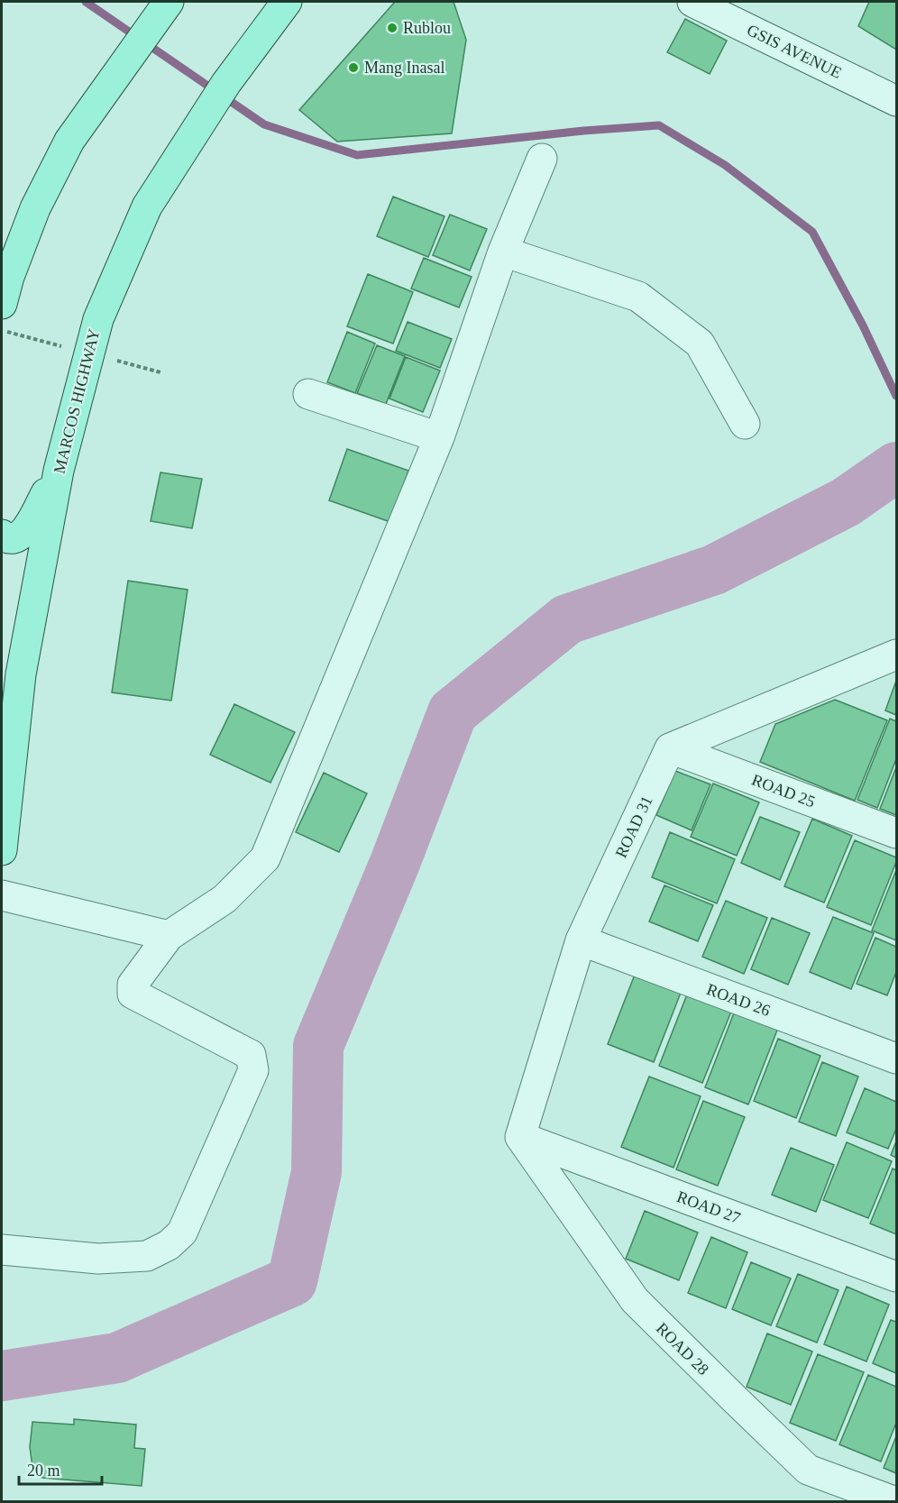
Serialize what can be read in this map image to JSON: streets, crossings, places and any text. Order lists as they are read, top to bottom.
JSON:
{
  "streets": {
    "main road": ["MARCOS HIGHWAY"],
    "street": [
      "GSIS AVENUE",
      "ROAD 25",
      "ROAD 31",
      "ROAD 26",
      "ROAD 27",
      "ROAD 28"
    ]
  },
  "crossings": [
    ["ROAD 25", "ROAD 31"],
    ["ROAD 31", "ROAD 26"],
    ["ROAD 31", "ROAD 27"],
    ["ROAD 31", "ROAD 28"],
    ["ROAD 27", "ROAD 28"]
  ],
  "places": ["Rublou", "Mang Inasal"],
  "scale_bar": "20 m"
}
